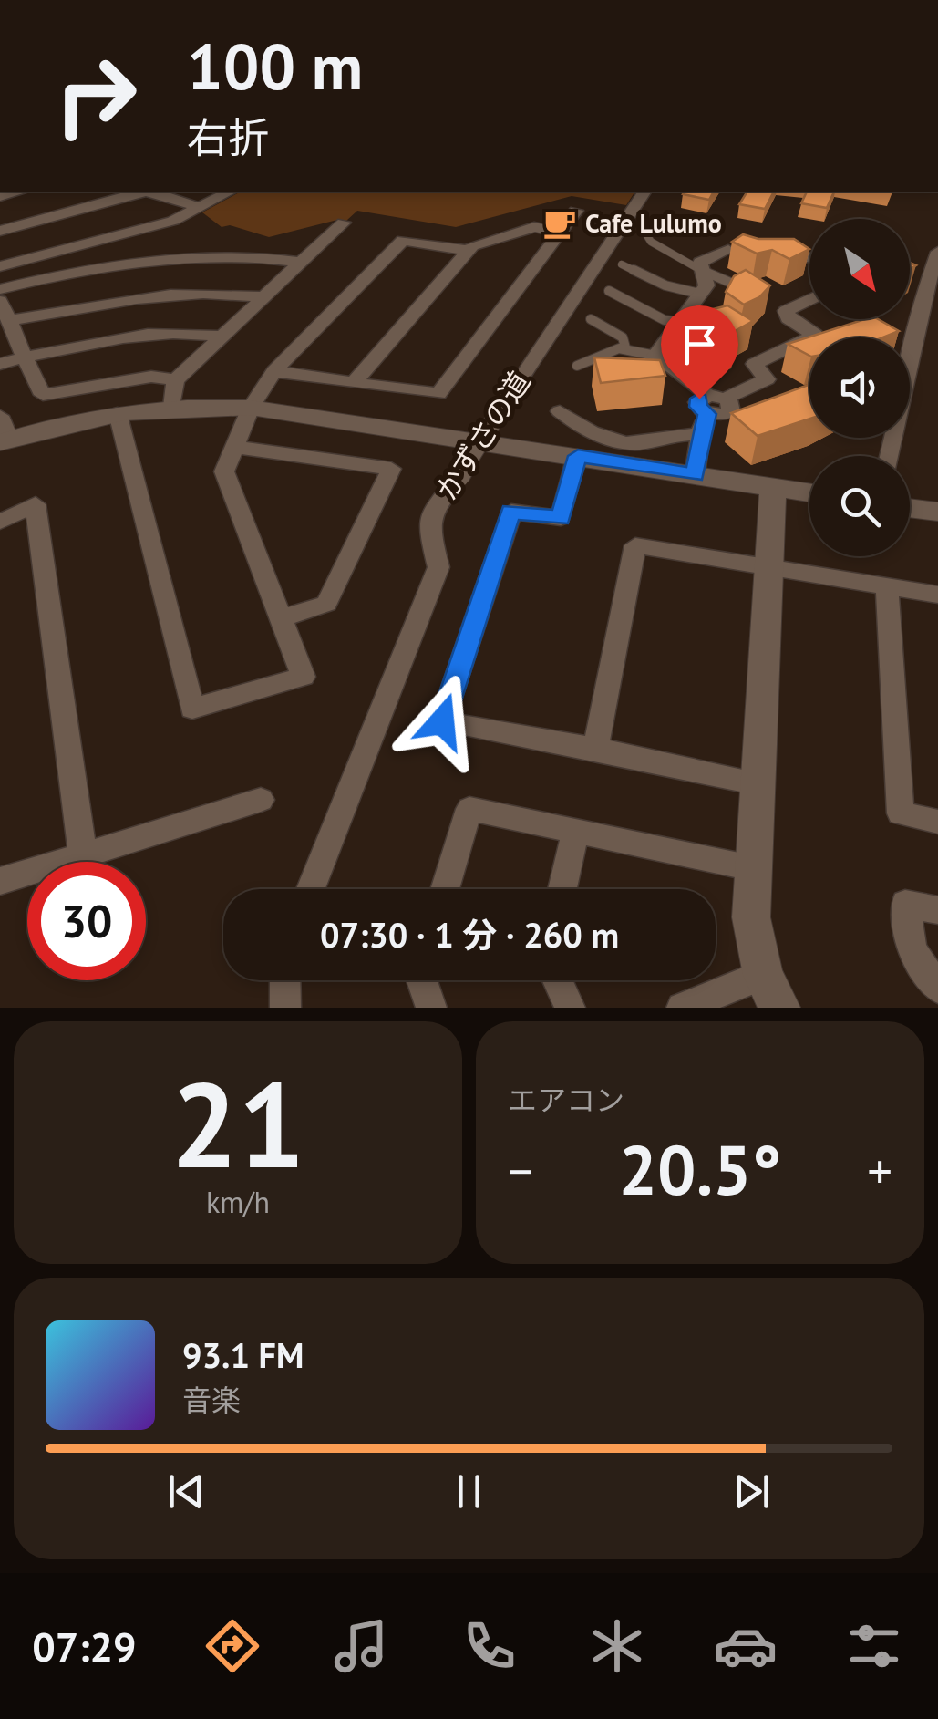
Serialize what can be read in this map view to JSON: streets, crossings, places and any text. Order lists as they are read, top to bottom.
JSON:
{
  "streets": {
    "street": ["かずさの道"]
  },
  "places": {
    "cafe": ["Cafe Lulumo"]
  },
  "north": "bottom right",
  "page": {
    "turn": ["100 m", "右折"],
    "limit": "30",
    "trip": "07:30 · 1 分 · 260 m",
    "tile": [
      ["21", "km/h"],
      "エアコン"
    ],
    "heat": ["−", "20.5°", "+"],
    "song": ["93.1 FM", "音楽"],
    "tabs": "07:29"
  }
}
